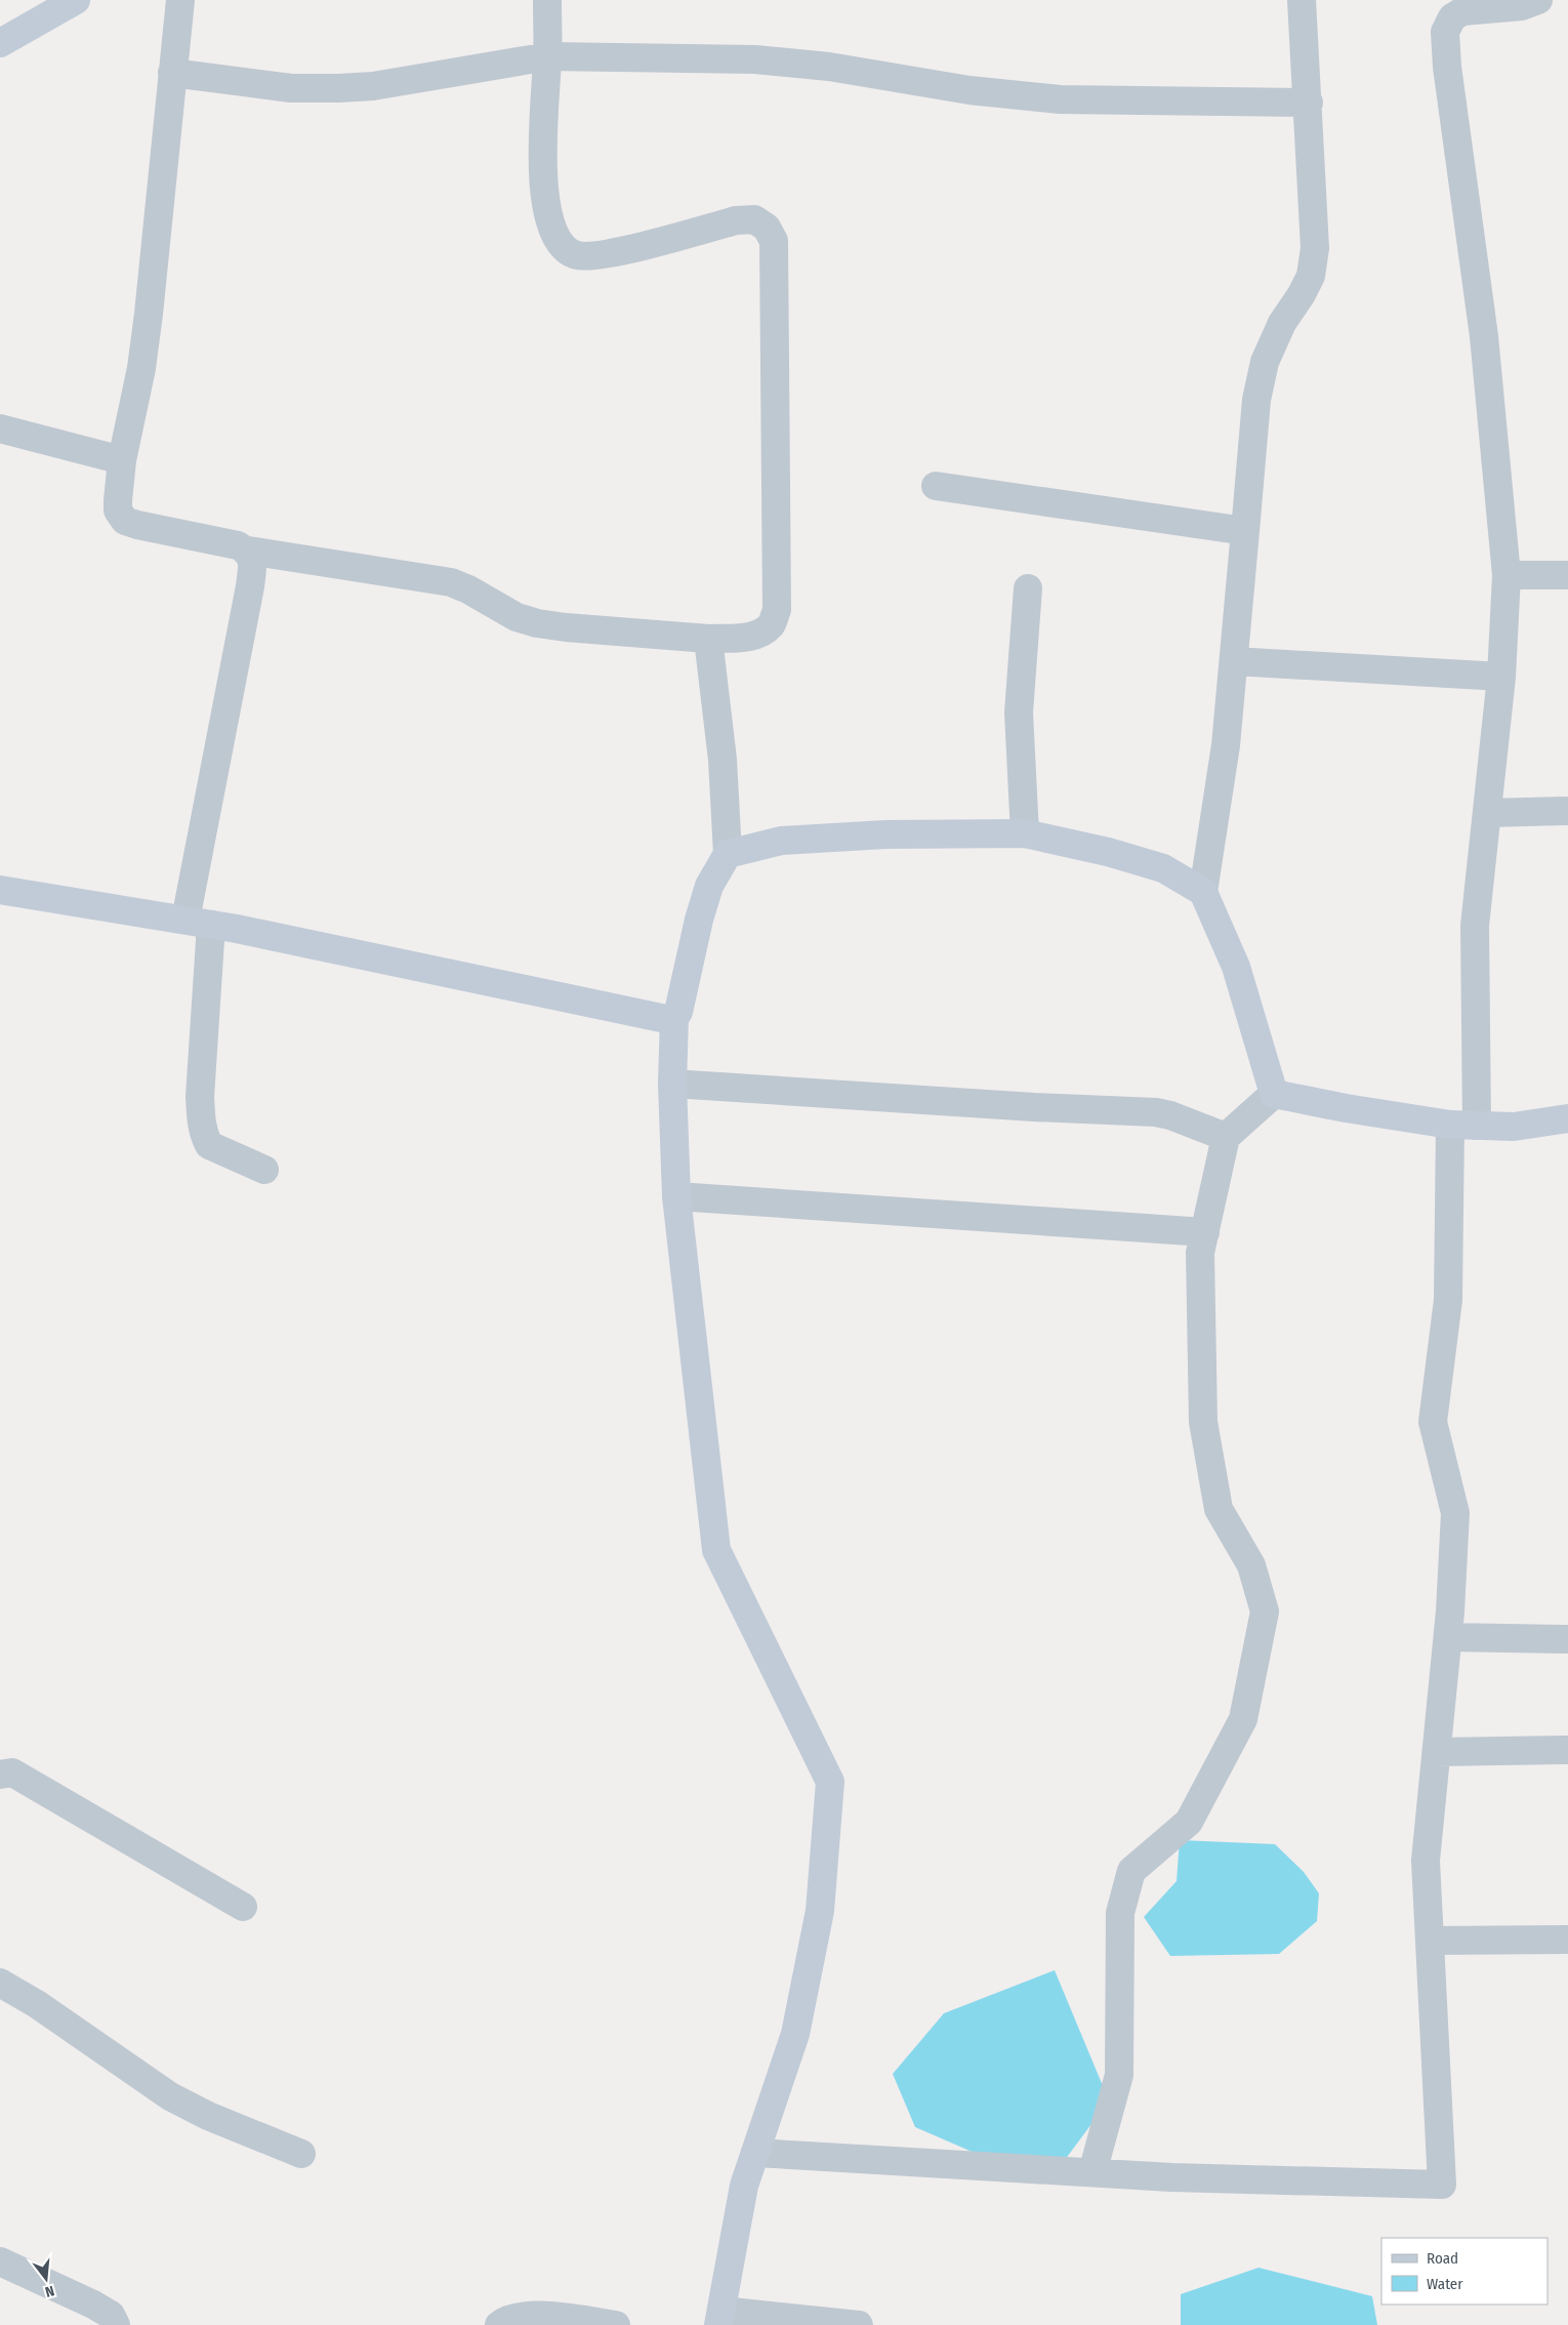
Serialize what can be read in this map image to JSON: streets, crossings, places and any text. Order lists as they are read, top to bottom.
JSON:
{
  "legend": ["Road", "Water"],
  "north": "bottom"
}
